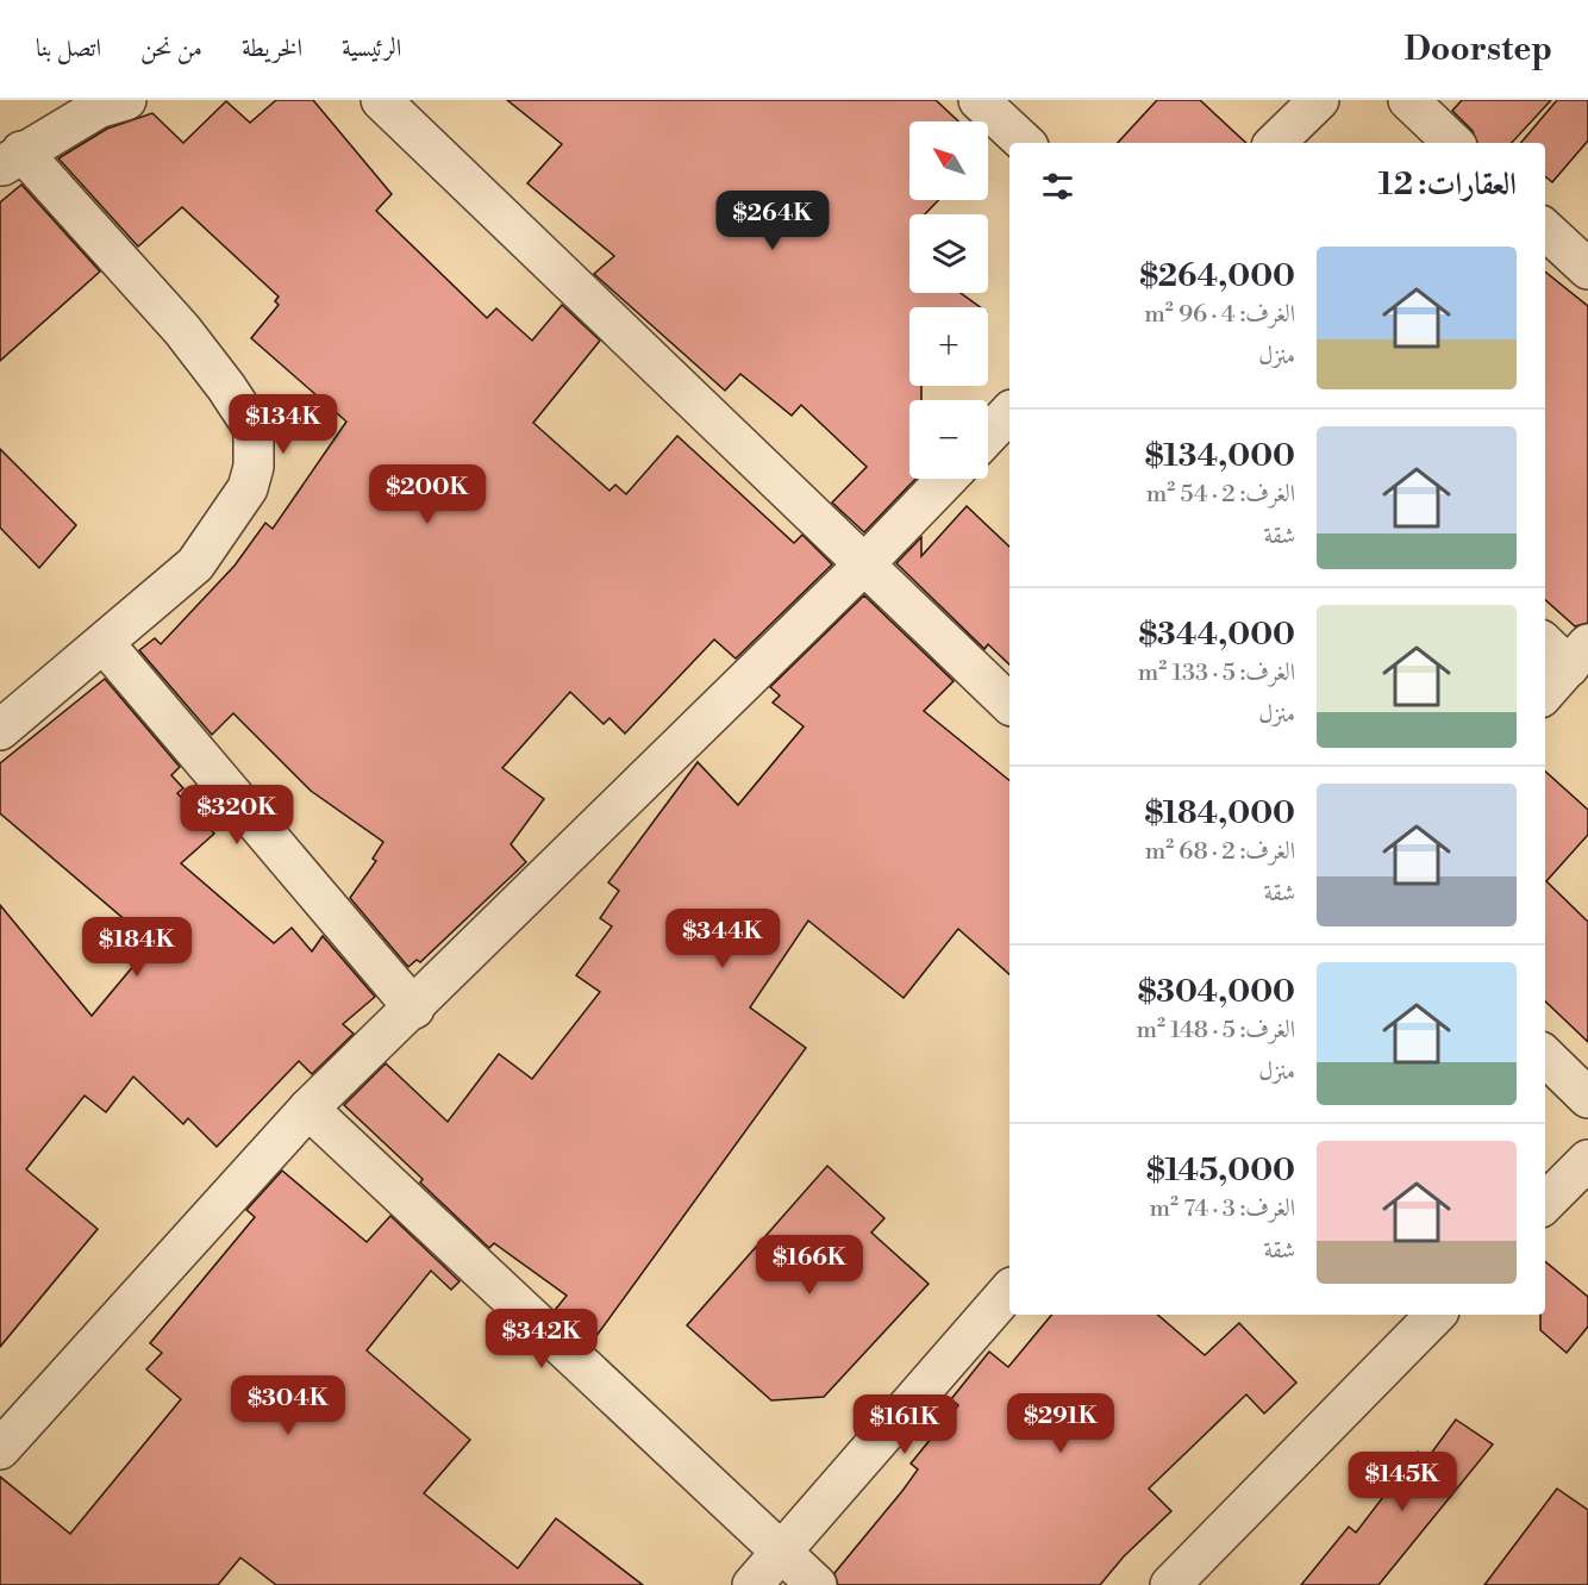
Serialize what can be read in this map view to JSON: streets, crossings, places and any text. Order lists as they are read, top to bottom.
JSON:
{
  "north": "top left",
  "page": {
    "header": "Doorstep",
    "nav": [
      "الرئيسية",
      "الخريطة",
      "من نحن",
      "اتصل بنا"
    ],
    "map_buttons": ["+", "−"],
    "heading": "العقارات: 12",
    "price": [
      "$264K",
      "$134K",
      "$200K",
      "$320K",
      "$344K",
      "$184K",
      "$166K",
      "$342K",
      "$304K",
      "$291K",
      "$161K",
      "$145K"
    ],
    "list": [
      {
        "name": "$264,000",
        "note": "الغرف: 4 · 96 m² · منزل"
      },
      {
        "name": "$134,000",
        "note": "الغرف: 2 · 54 m² · شقة"
      },
      {
        "name": "$344,000",
        "note": "الغرف: 5 · 133 m² · منزل"
      },
      {
        "name": "$184,000",
        "note": "الغرف: 2 · 68 m² · شقة"
      },
      {
        "name": "$304,000",
        "note": "الغرف: 5 · 148 m² · منزل"
      },
      {
        "name": "$145,000",
        "note": "الغرف: 3 · 74 m² · شقة"
      }
    ]
  }
}
